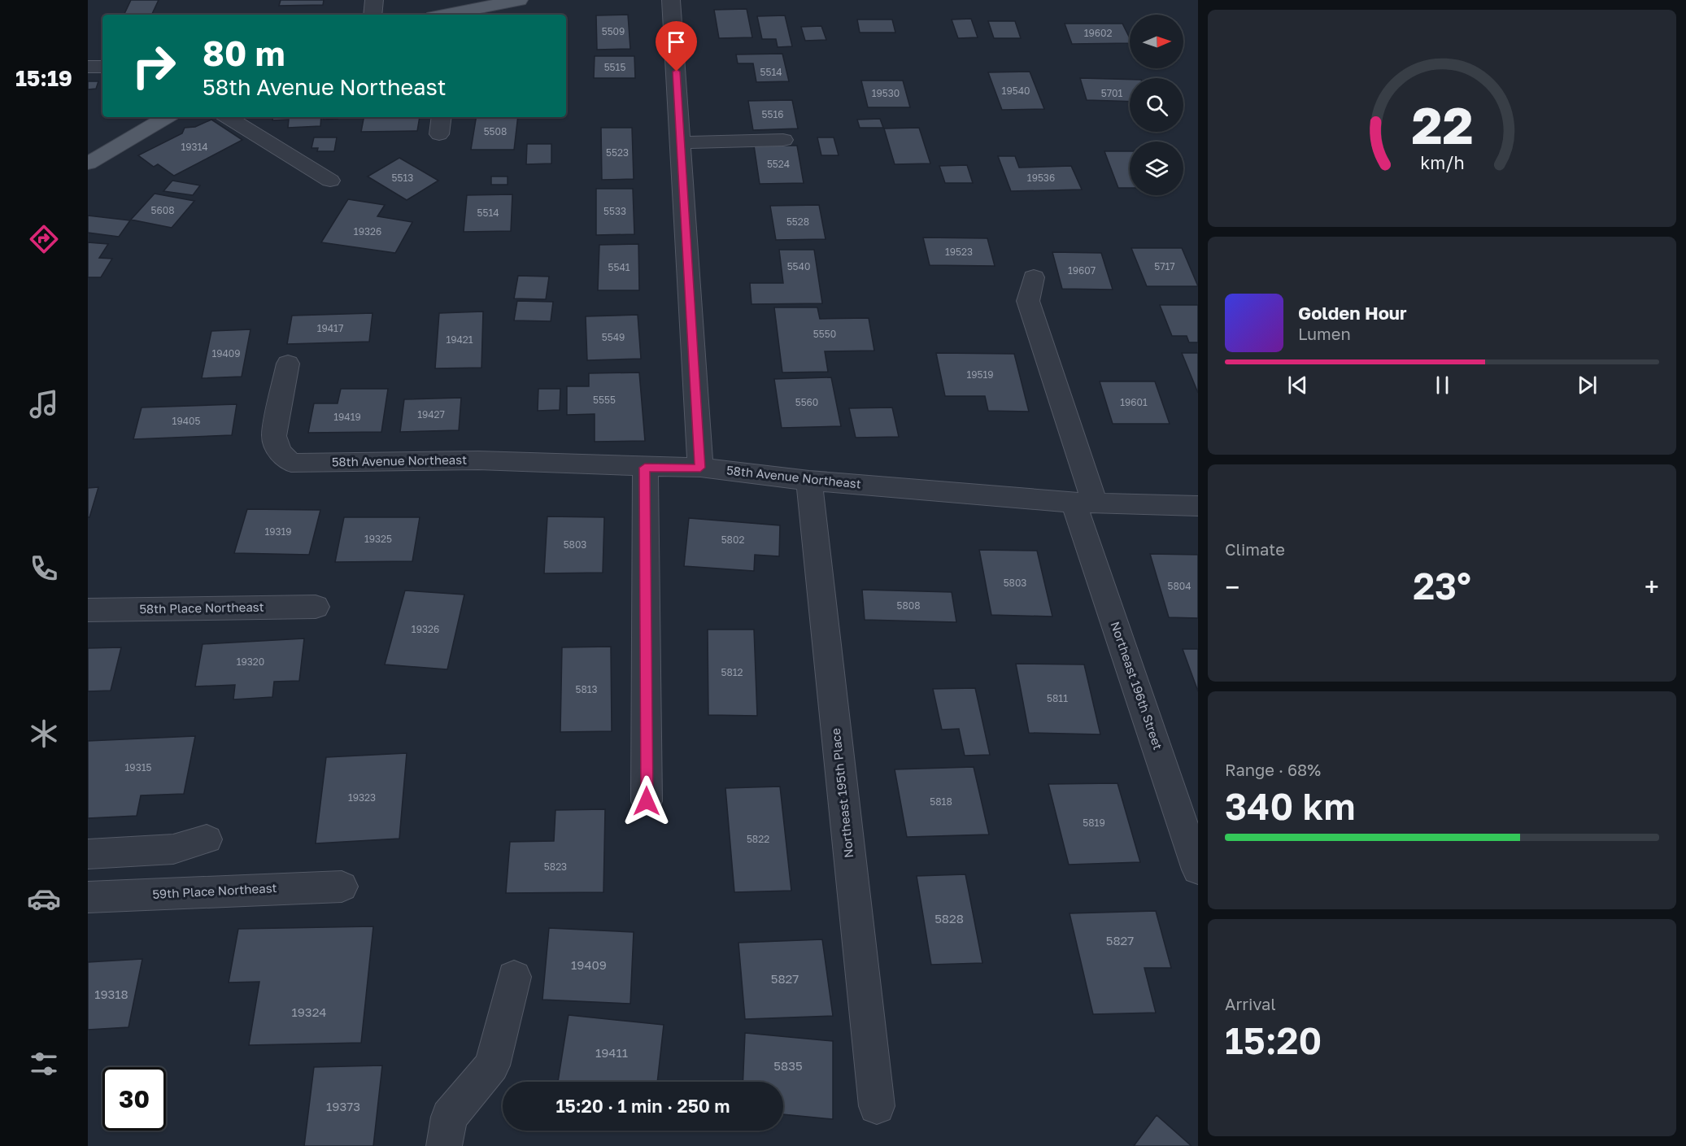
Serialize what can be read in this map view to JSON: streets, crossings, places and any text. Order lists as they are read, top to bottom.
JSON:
{
  "streets": {
    "street": [
      "58th Avenue Northeast",
      "58th Place Northeast",
      "Northeast 196th Street",
      "Northeast 195th Place",
      "59th Place Northeast"
    ]
  },
  "crossings": [
    ["58th Avenue Northeast", "Northeast 196th Street"],
    ["58th Avenue Northeast", "Northeast 195th Place"]
  ],
  "house_numbers": [
    "5509",
    "19602",
    "5515",
    "5514",
    "19540",
    "19530",
    "5701",
    "5516",
    "5508",
    "19314",
    "5523",
    "5524",
    "5513",
    "19536",
    "5608",
    "5533",
    "5514",
    "5528",
    "19326",
    "19523",
    "5540",
    "5717",
    "5541",
    "19607",
    "19417",
    "5550",
    "5549",
    "19421",
    "19409",
    "19519",
    "5555",
    "5560",
    "19601",
    "19427",
    "19419",
    "19405",
    "19319",
    "19325",
    "5802",
    "5803",
    "5803",
    "5804",
    "5808",
    "19326",
    "19320",
    "5812",
    "5813",
    "5811",
    "19315",
    "19323",
    "5818",
    "5819",
    "5822",
    "5823",
    "5828",
    "5827",
    "19409",
    "5827",
    "19318",
    "19324",
    "19411",
    "5835",
    "19373"
  ],
  "north": "right",
  "page": {
    "tabs": "15:19",
    "turn": ["80 m", "58th Avenue Northeast"],
    "song": ["Golden Hour", "Lumen"],
    "tile": [
      "Climate",
      ["Range · 68%", "340 km"],
      ["Arrival", "15:20"]
    ],
    "heat": ["−", "23°", "+"],
    "limit": "30",
    "trip": "15:20 · 1 min · 250 m",
    "gauge": ["22", "km/h"]
  }
}
